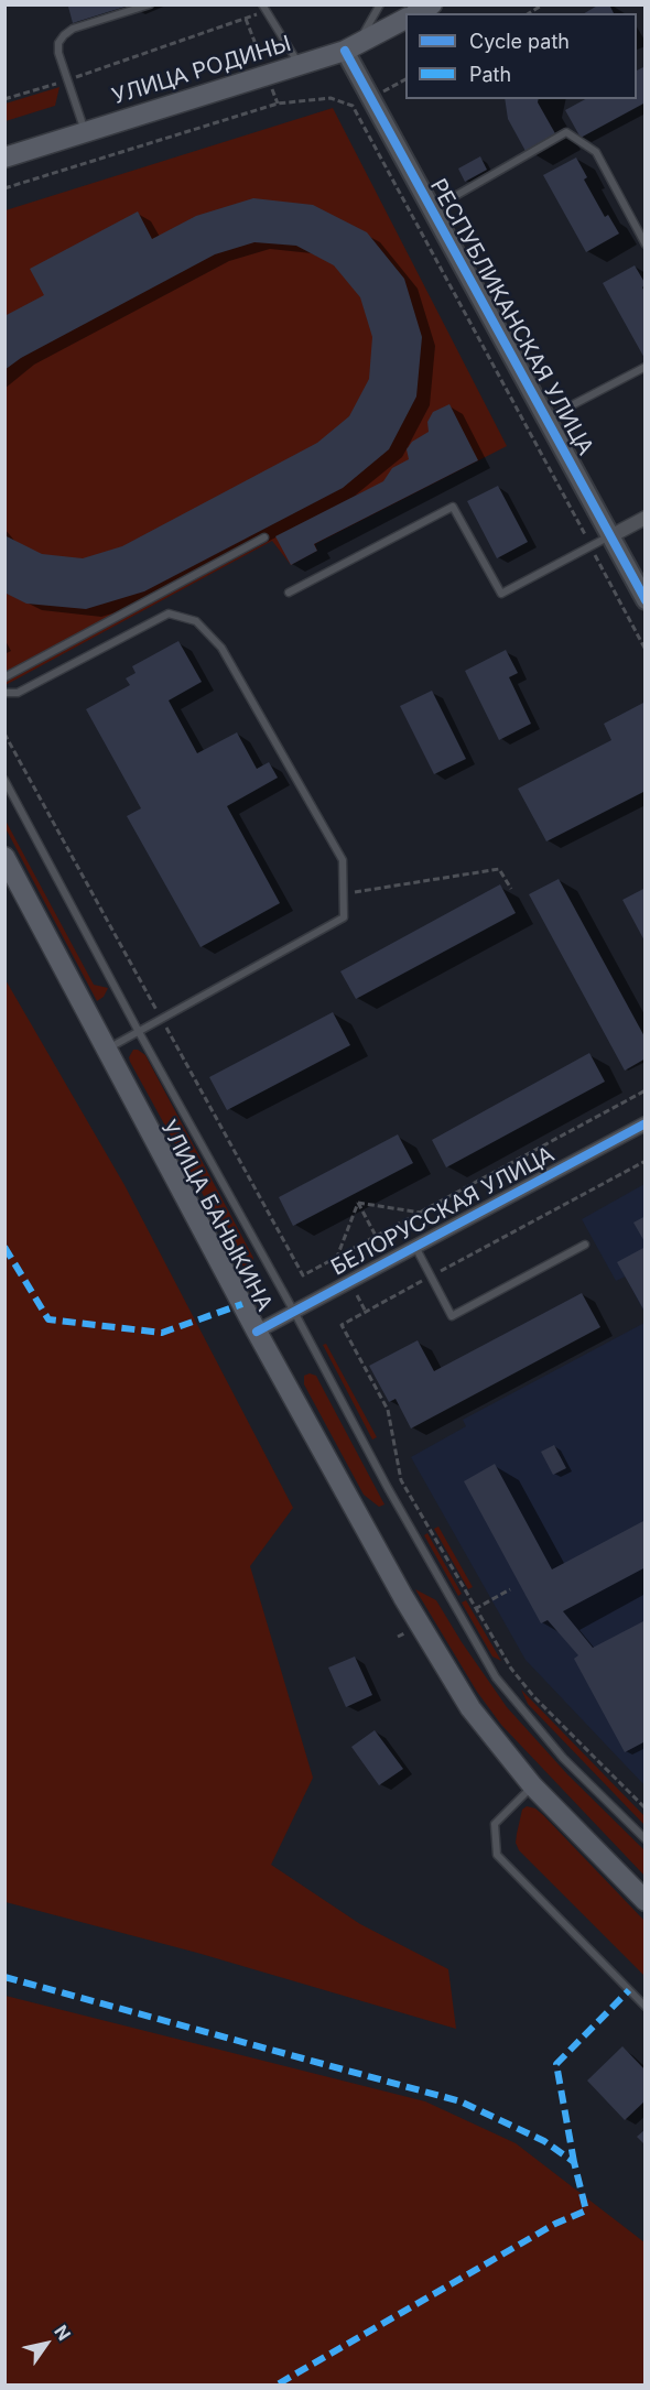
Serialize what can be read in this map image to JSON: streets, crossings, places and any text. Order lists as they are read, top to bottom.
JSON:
{
  "streets": {
    "main road": ["УЛИЦА РОДИНЫ", "УЛИЦА БАНЫКИНА"],
    "street": ["РЕСПУБЛИКАНСКАЯ УЛИЦА", "БЕЛОРУССКАЯ УЛИЦА"]
  },
  "crossings": [
    ["УЛИЦА РОДИНЫ", "РЕСПУБЛИКАНСКАЯ УЛИЦА"],
    ["БЕЛОРУССКАЯ УЛИЦА", "УЛИЦА БАНЫКИНА"]
  ],
  "legend": ["Cycle path", "Path"],
  "north": "top right"
}
